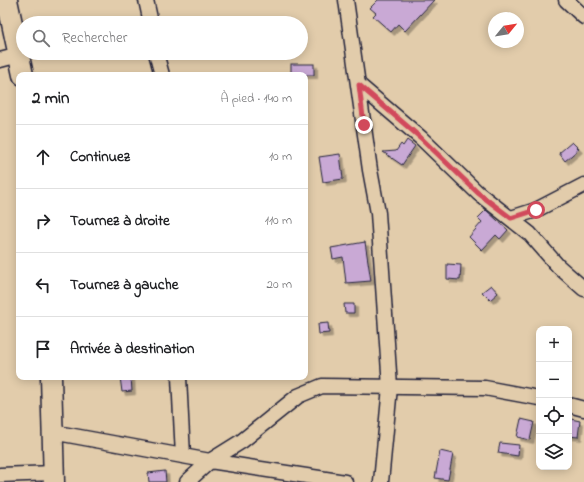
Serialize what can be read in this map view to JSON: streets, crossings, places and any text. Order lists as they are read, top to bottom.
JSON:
{
  "north": "top right",
  "page": {
    "search": "Rechercher",
    "heading": ["2 min", "À pied · 140 m"],
    "list": [
      ["Continuez", "10 m"],
      ["Tournez à droite", "110 m"],
      ["Tournez à gauche", "20 m"],
      "Arrivée à destination"
    ],
    "map_buttons": ["+", "−"]
  }
}
